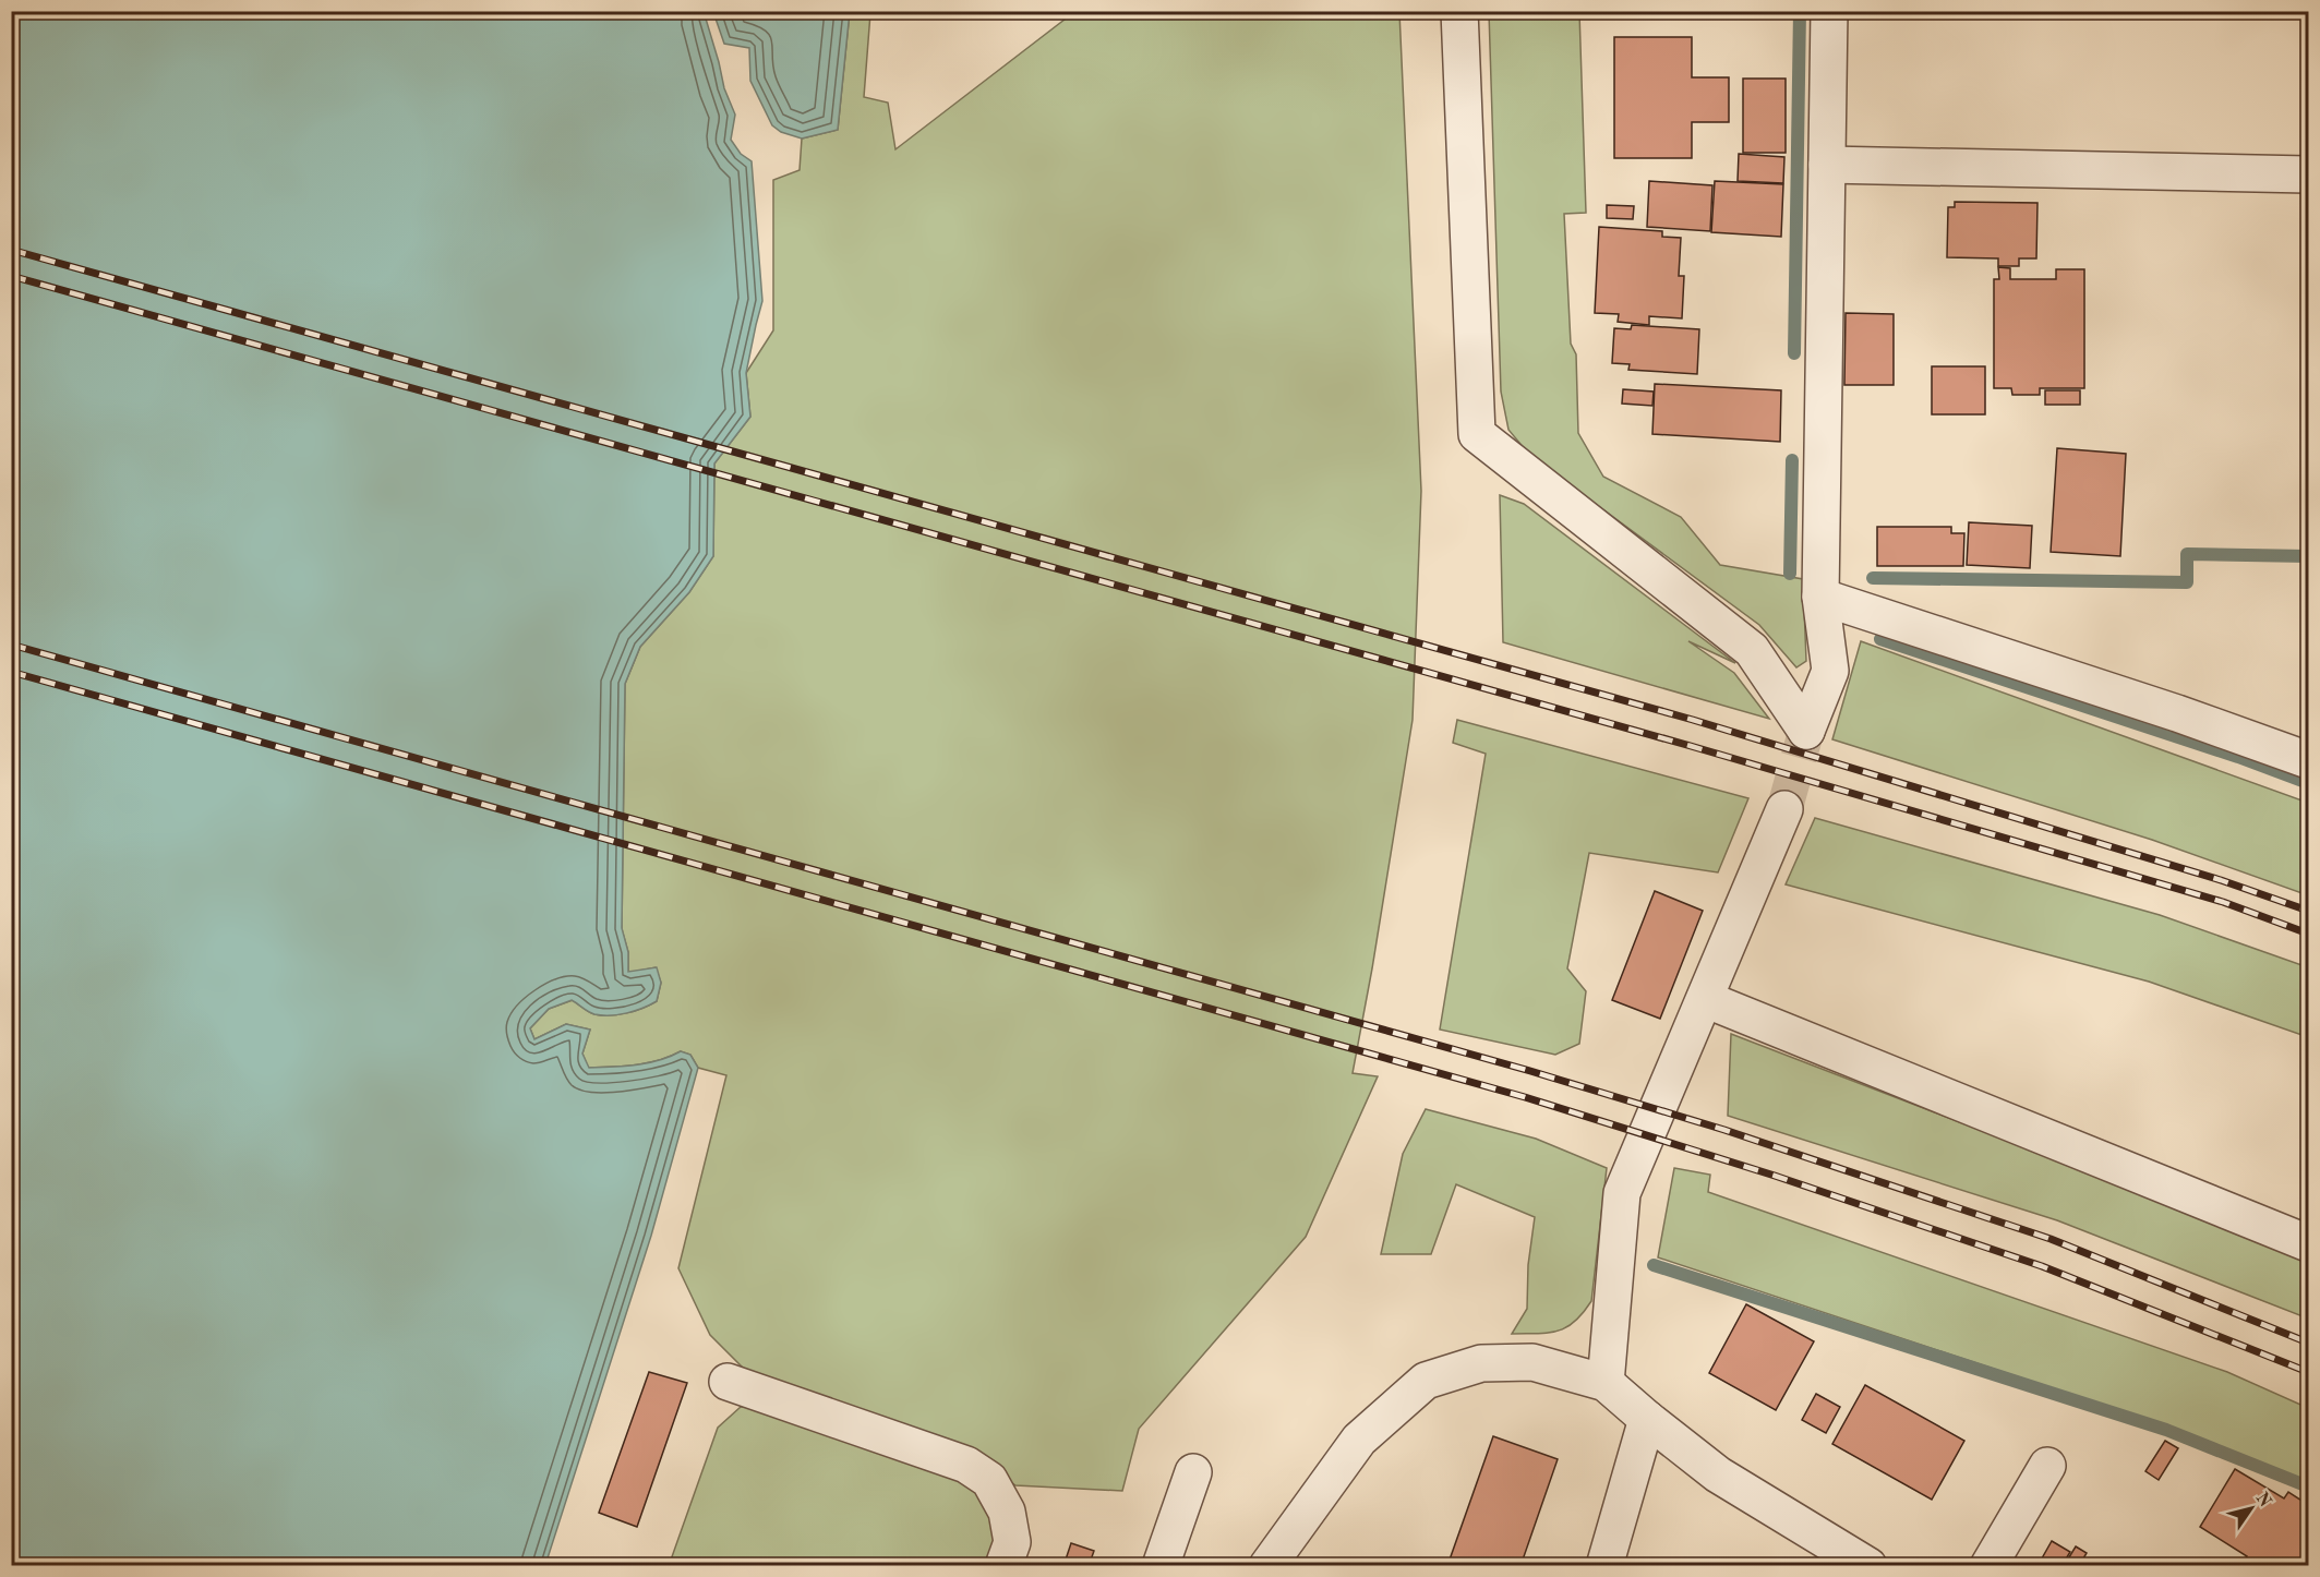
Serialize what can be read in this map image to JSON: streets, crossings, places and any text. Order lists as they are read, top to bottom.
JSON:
{
  "north": "top right"
}
